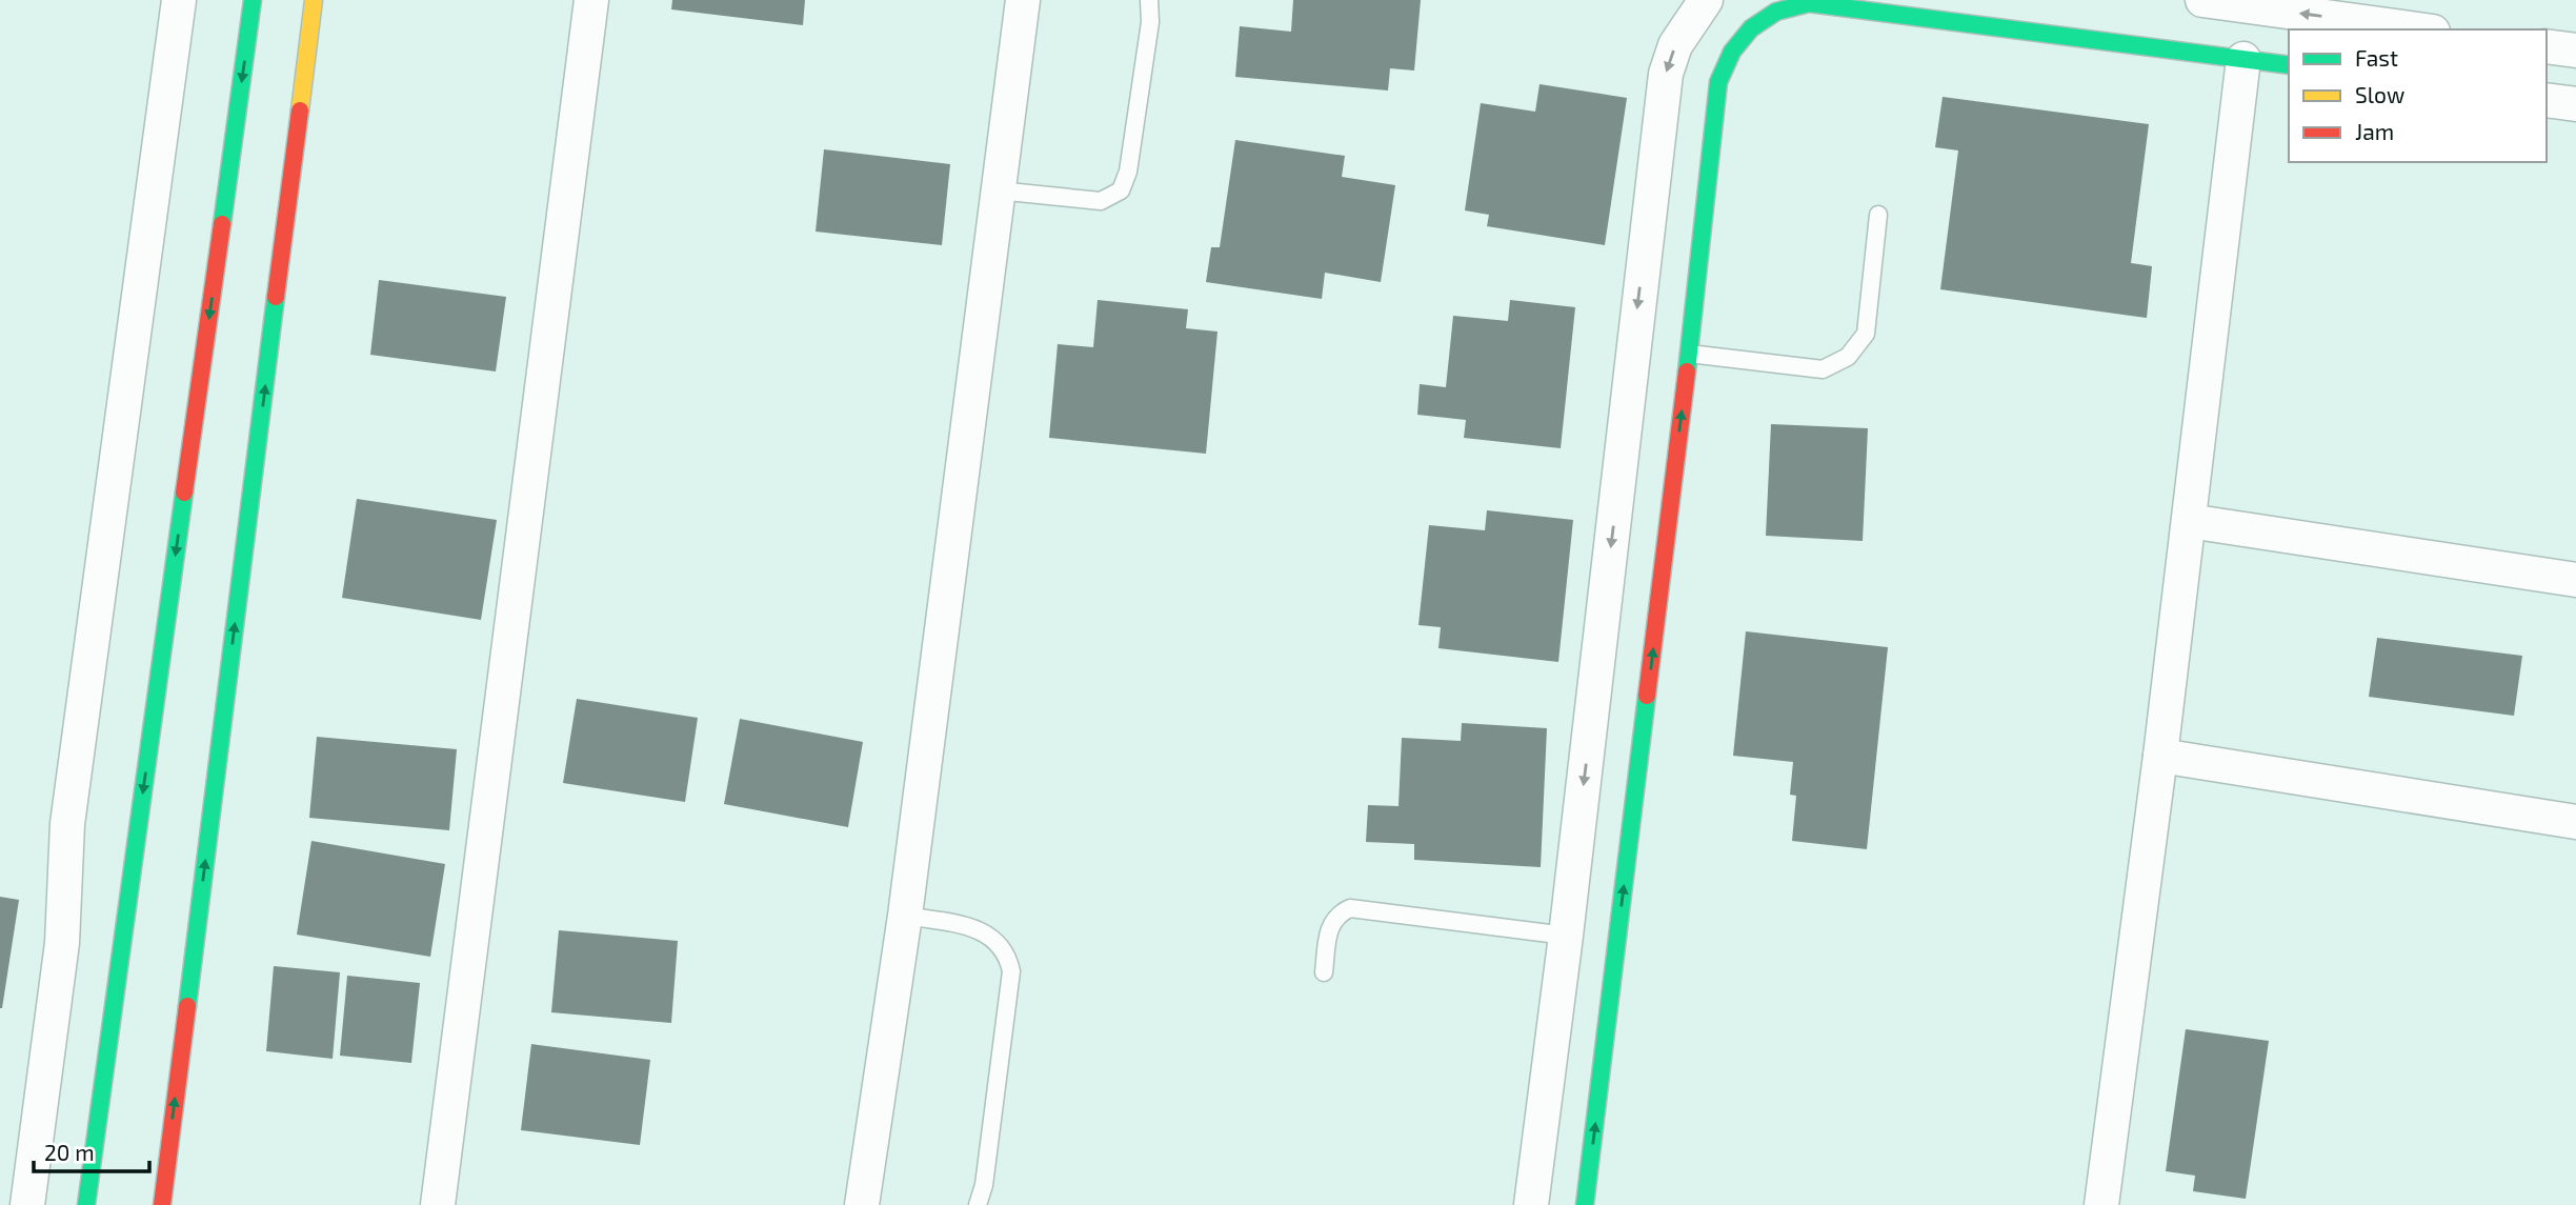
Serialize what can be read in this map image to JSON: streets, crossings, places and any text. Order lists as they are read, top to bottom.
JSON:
{
  "legend": ["Fast", "Slow", "Jam"],
  "scale_bar": "20 m"
}
